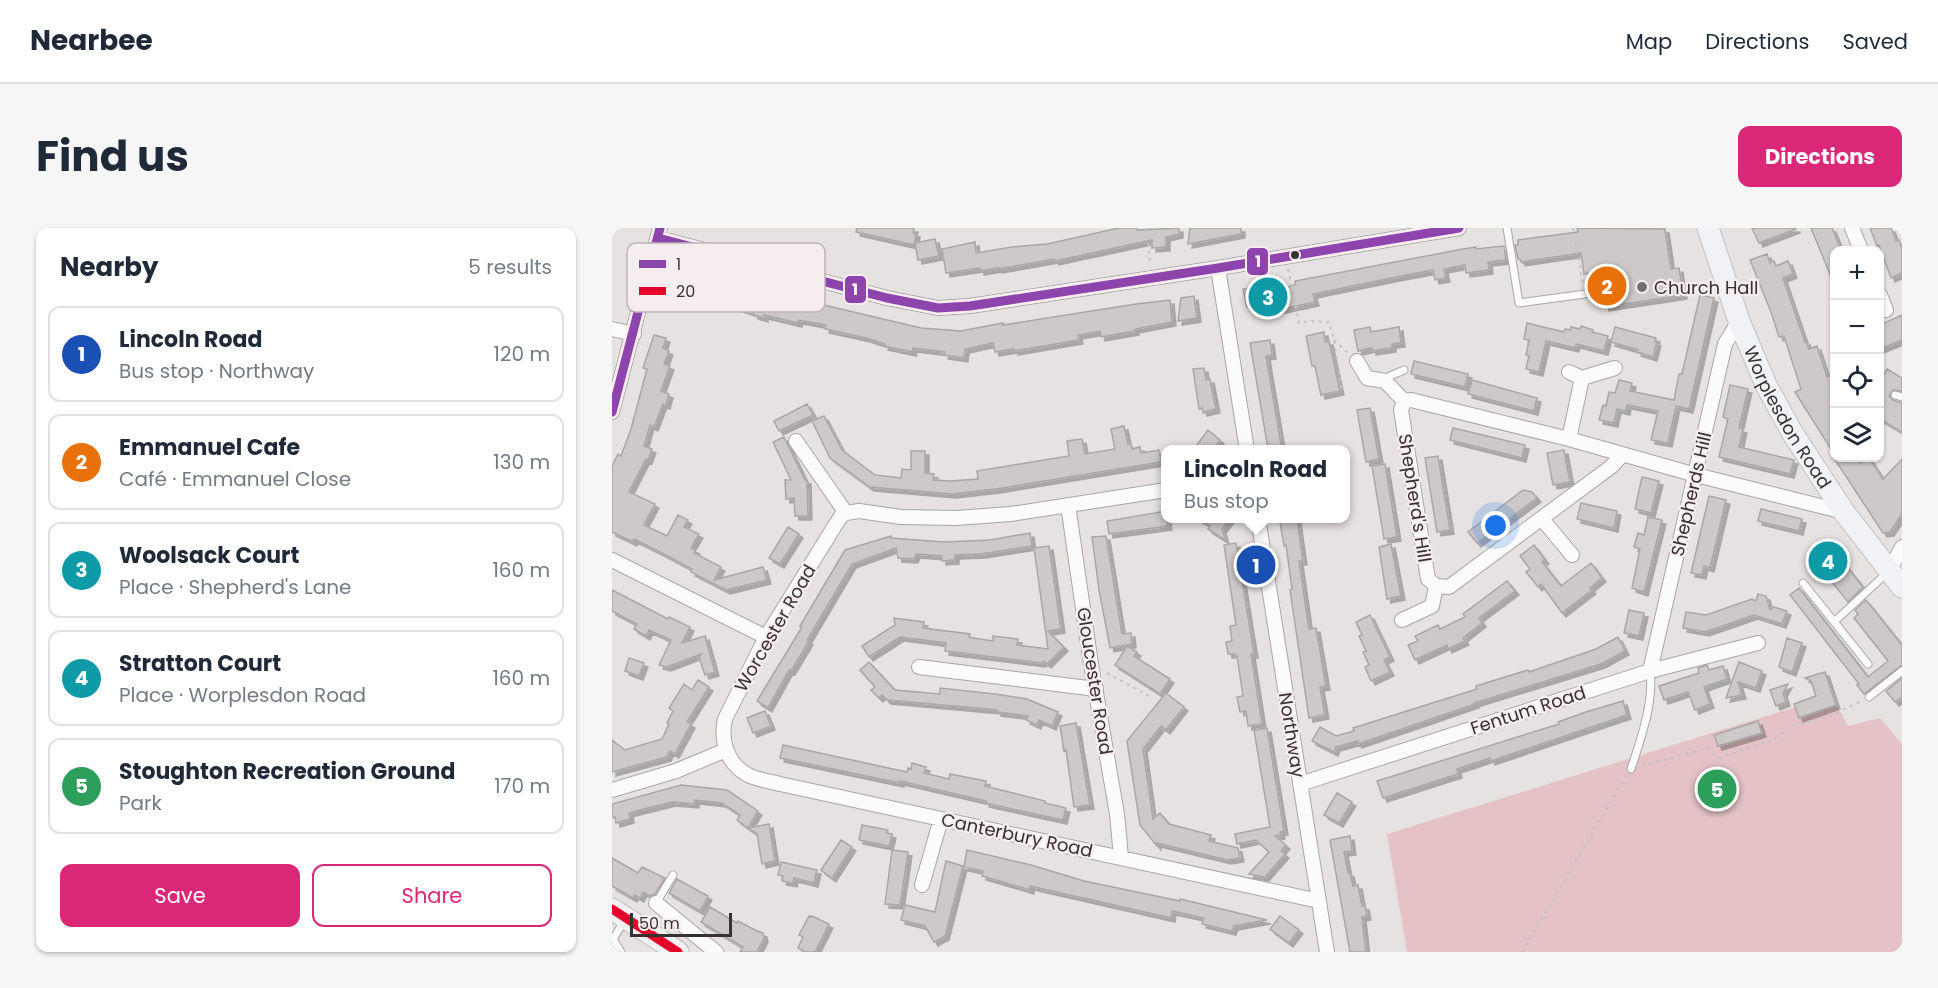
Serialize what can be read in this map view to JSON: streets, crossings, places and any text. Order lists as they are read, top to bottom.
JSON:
{
  "streets": {
    "main road": ["Worplesdon Road"],
    "street": [
      "Shepherds Hill",
      "Shepherd's Hill",
      "Worcester Road",
      "Gloucester Road",
      "Fentum Road",
      "Northway",
      "Canterbury Road"
    ]
  },
  "crossings": [
    ["Worplesdon Road", "Shepherds Hill"],
    ["Shepherds Hill", "Fentum Road"],
    ["Worcester Road", "Canterbury Road"],
    ["Gloucester Road", "Canterbury Road"],
    ["Fentum Road", "Northway"],
    ["Northway", "Canterbury Road"]
  ],
  "places": ["Church Hall"],
  "lines": ["transit line 1", "transit line 20"],
  "legend": ["1", "20"],
  "scale_bar": "50 m",
  "page": {
    "header": "Nearbee",
    "nav": ["Map", "Directions", "Saved"],
    "title": "Find us",
    "buttons": [
      "Directions",
      ["Save", "Share"]
    ],
    "heading": ["Nearby", "5 results"],
    "map_buttons": ["+", "−"],
    "pins": [
      "2",
      "3",
      "4",
      "1",
      "5"
    ],
    "list": [
      {
        "mark": "1",
        "name": "Lincoln Road",
        "note": "Bus stop · Northway",
        "value": "120 m"
      },
      {
        "mark": "2",
        "name": "Emmanuel Cafe",
        "note": "Café · Emmanuel Close",
        "value": "130 m"
      },
      {
        "mark": "3",
        "name": "Woolsack Court",
        "note": "Place · Shepherd's Lane",
        "value": "160 m"
      },
      {
        "mark": "4",
        "name": "Stratton Court",
        "note": "Place · Worplesdon Road",
        "value": "160 m"
      },
      {
        "mark": "5",
        "name": "Stoughton Recreation Ground",
        "note": "Park",
        "value": "170 m"
      }
    ],
    "popup": ["Lincoln Road", "Bus stop"],
    "scale": "50 m"
  }
}
